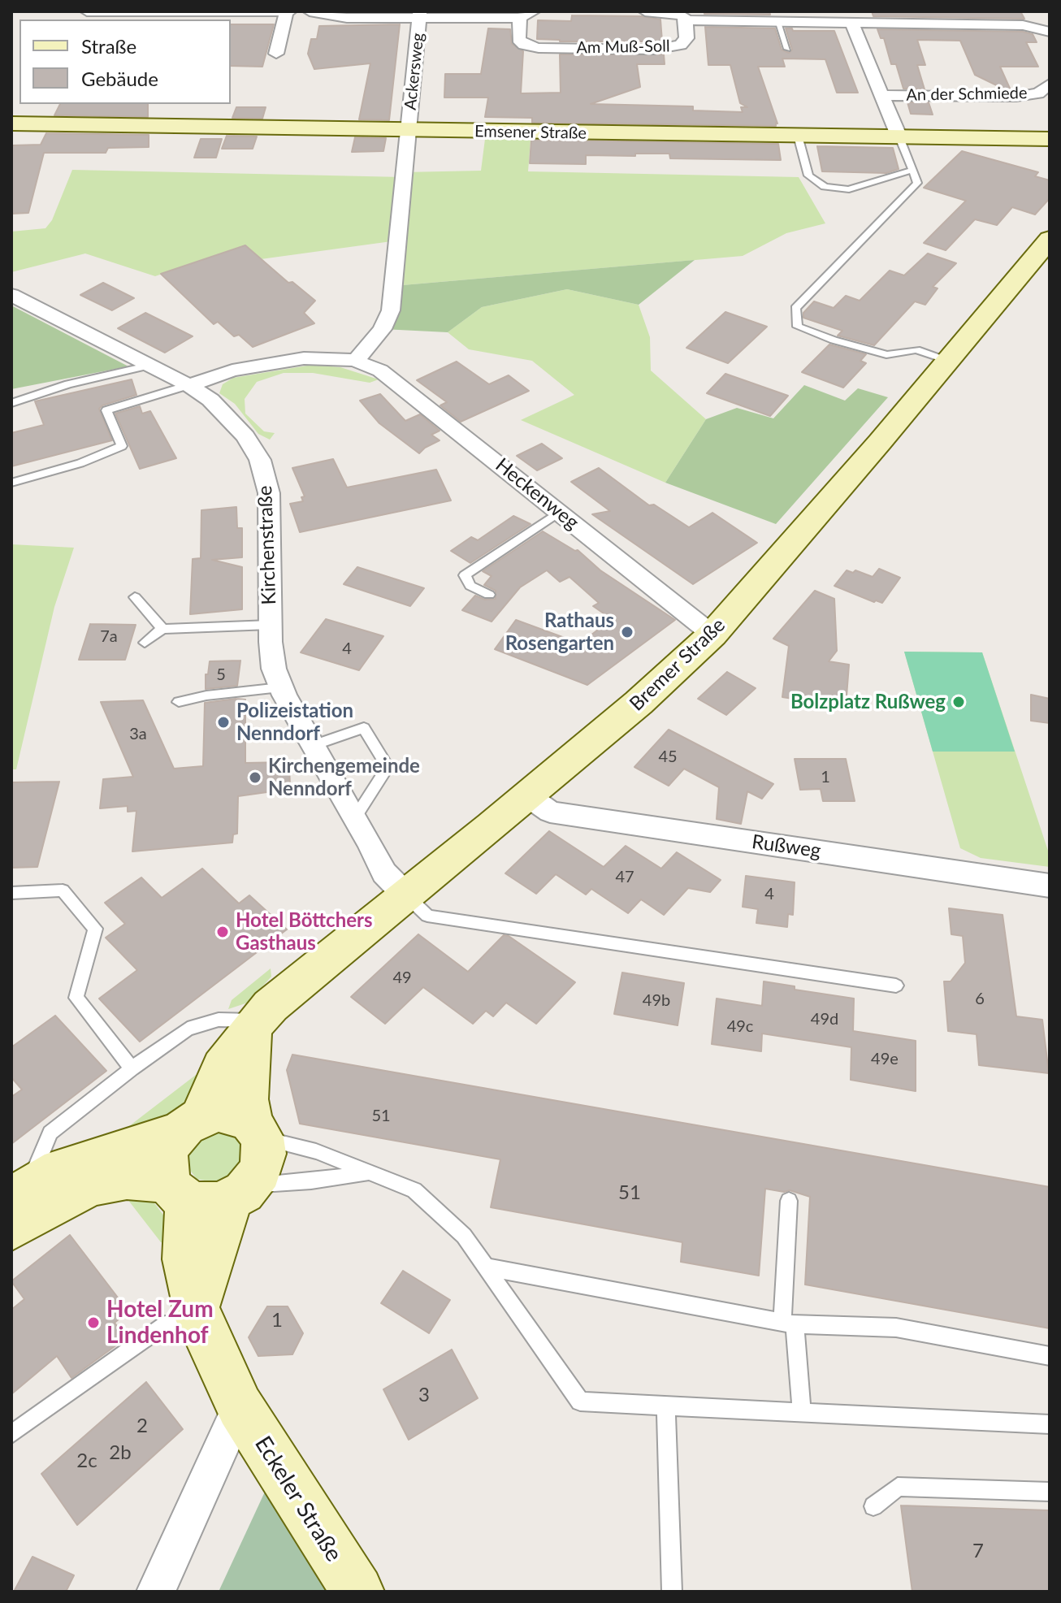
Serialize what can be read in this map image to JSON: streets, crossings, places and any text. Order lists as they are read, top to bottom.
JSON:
{
  "streets": {
    "main road": ["Emsener Straße", "Bremer Straße", "Eckeler Straße"],
    "street": [
      "Am Muß-Soll",
      "Ackersweg",
      "An der Schmiede",
      "Heckenweg",
      "Kirchenstraße",
      "Rußweg"
    ]
  },
  "crossings": [
    ["Ackersweg", "Emsener Straße"],
    ["An der Schmiede", "Emsener Straße"],
    ["Heckenweg", "Kirchenstraße"],
    ["Heckenweg", "Bremer Straße"],
    ["Kirchenstraße", "Bremer Straße"],
    ["Bremer Straße", "Rußweg"],
    ["Bremer Straße", "Eckeler Straße"]
  ],
  "places": [
    "Rathaus Rosengarten",
    "Bolzplatz Rußweg",
    "Polizeistation Nenndorf",
    "Kirchengemeinde Nenndorf",
    "Hotel Böttchers Gasthaus",
    "Hotel Zum Lindenhof"
  ],
  "house_numbers": [
    "7a",
    "4",
    "5",
    "3a",
    "45",
    "1",
    "47",
    "4",
    "49",
    "6",
    "49b",
    "49d",
    "49c",
    "49e",
    "51",
    "51",
    "1",
    "3",
    "2",
    "2b",
    "2c",
    "7"
  ],
  "legend": ["Straße", "Gebäude"]
}
